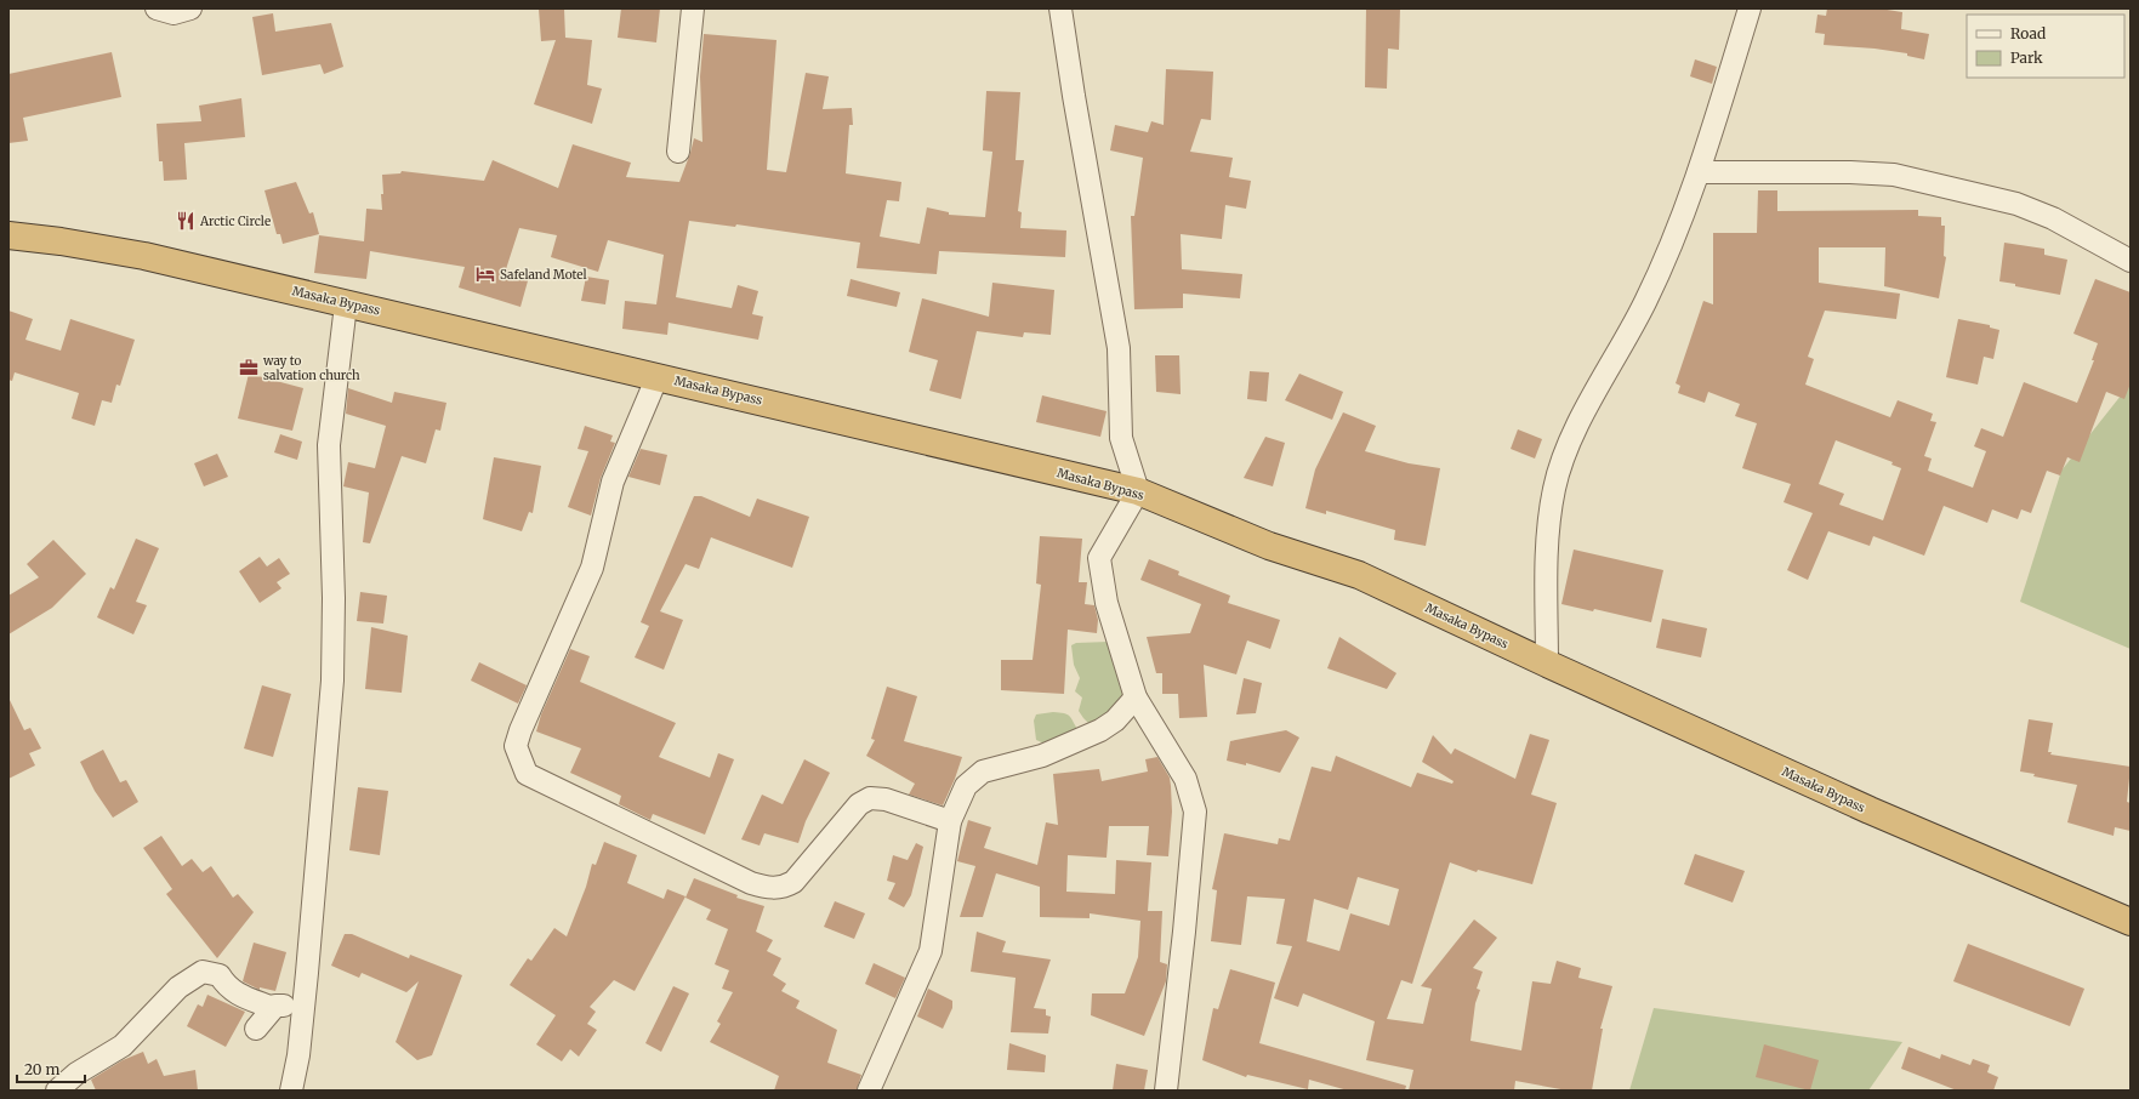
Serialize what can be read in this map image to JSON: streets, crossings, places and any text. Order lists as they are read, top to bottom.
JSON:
{
  "streets": {
    "highway": ["Masaka Bypass"]
  },
  "places": {
    "restaurant": ["Arctic Circle"],
    "hotel": ["Safeland Motel"],
    "office": ["way to salvation church"]
  },
  "legend": ["Road", "Park"],
  "scale_bar": "20 m"
}
